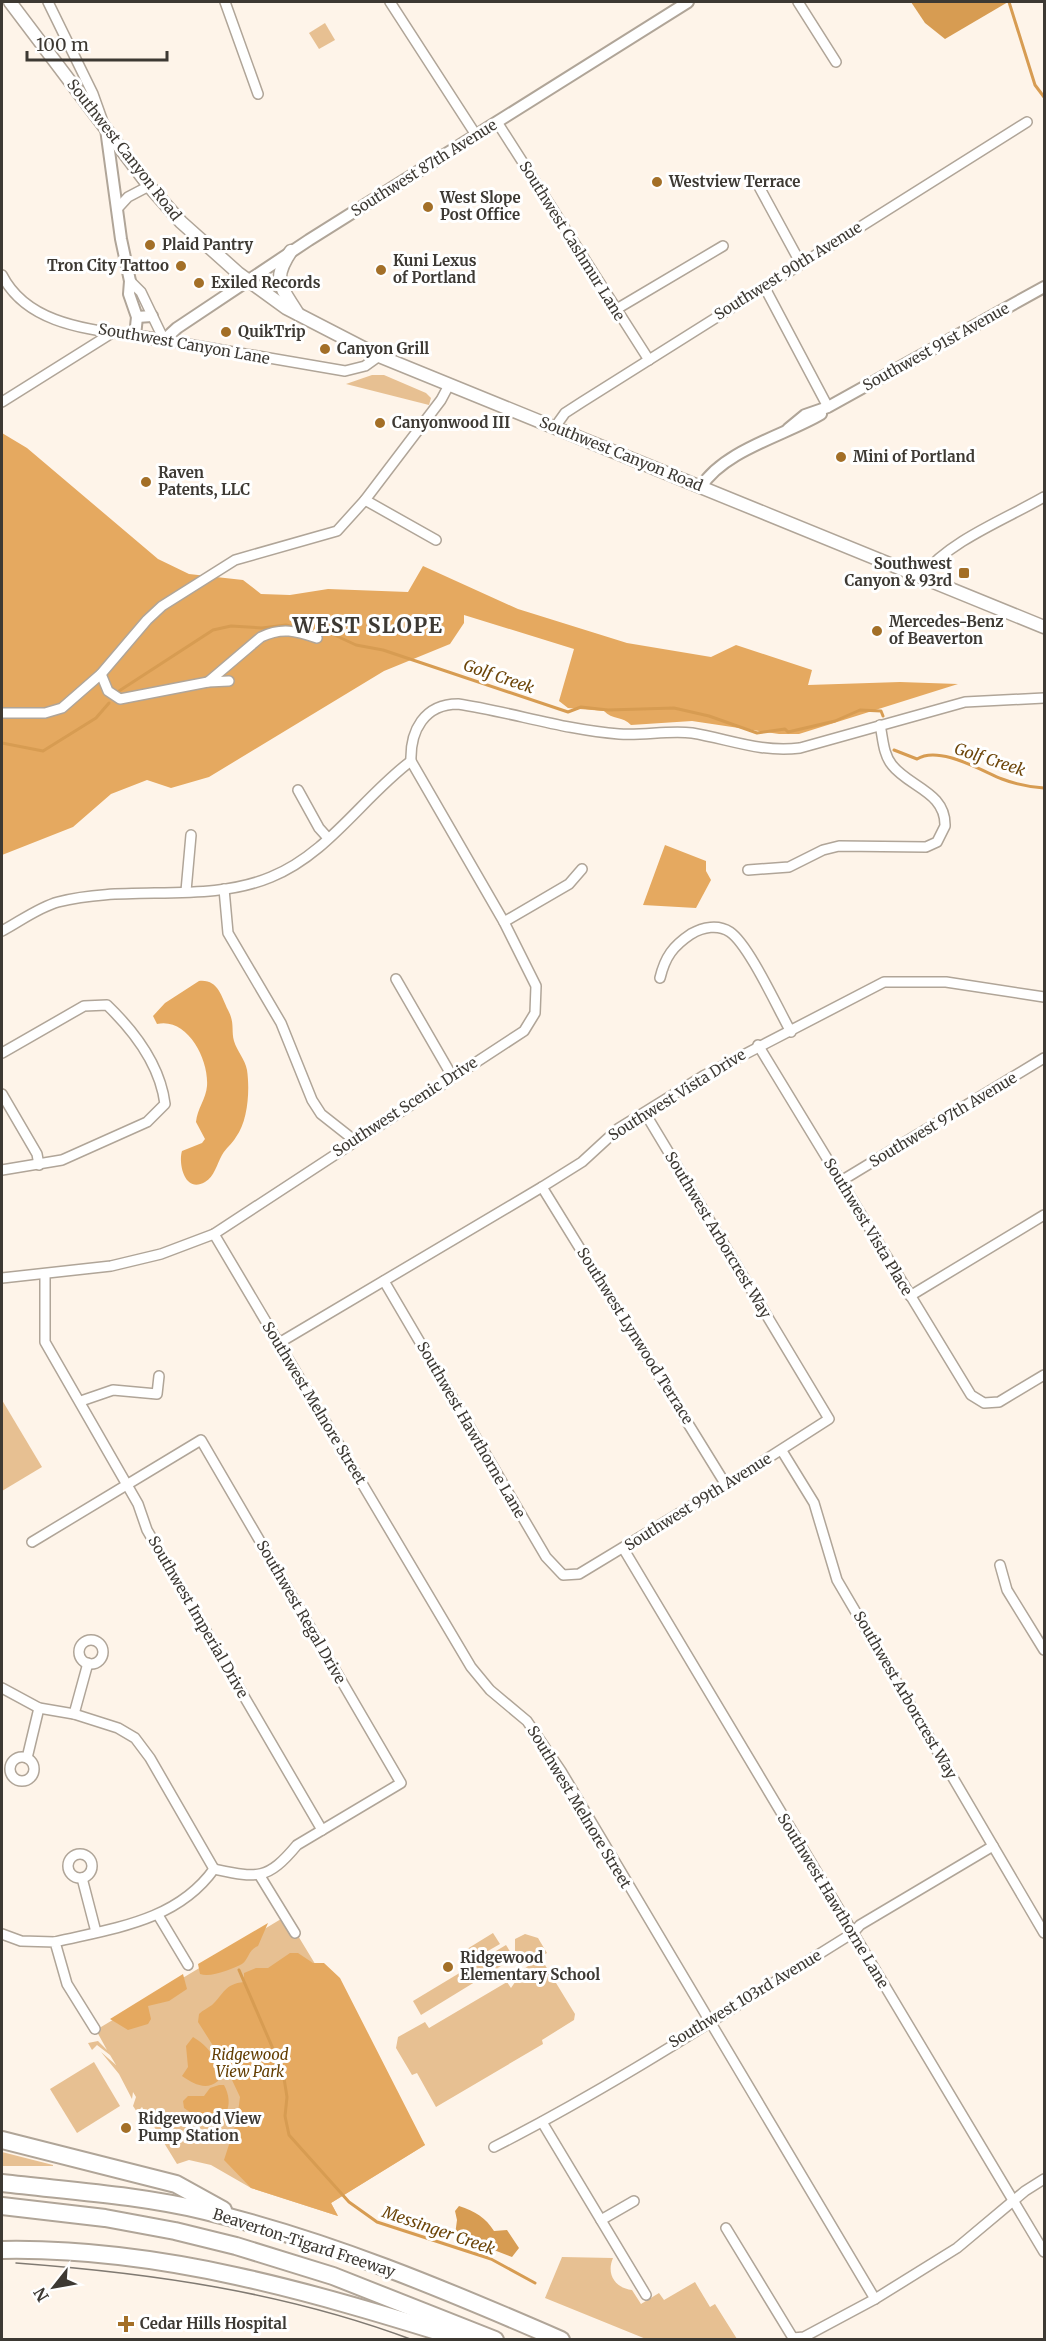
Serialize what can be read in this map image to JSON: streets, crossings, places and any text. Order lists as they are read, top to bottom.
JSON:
{
  "streets": {
    "highway": ["Beaverton-Tigard Freeway"],
    "main road": ["Southwest Canyon Road"],
    "street": [
      "Southwest 87th Avenue",
      "Southwest Cashmur Lane",
      "Southwest 90th Avenue",
      "Southwest Canyon Lane",
      "Southwest 91st Avenue",
      "Southwest Vista Drive",
      "Southwest Scenic Drive",
      "Southwest 97th Avenue",
      "Southwest Vista Place",
      "Southwest Arborcrest Way",
      "Southwest Lynwood Terrace",
      "Southwest Melnore Street",
      "Southwest Hawthorne Lane",
      "Southwest 99th Avenue",
      "Southwest Regal Drive",
      "Southwest Imperial Drive",
      "Southwest 103rd Avenue"
    ]
  },
  "crossings": [
    ["Southwest Canyon Road", "Southwest 87th Avenue"],
    ["Southwest Canyon Road", "Southwest 90th Avenue"],
    ["Southwest Canyon Road", "Southwest Canyon Lane"],
    ["Southwest Canyon Road", "Southwest 91st Avenue"],
    ["Southwest 87th Avenue", "Southwest Cashmur Lane"],
    ["Southwest 87th Avenue", "Southwest Canyon Lane"],
    ["Southwest Cashmur Lane", "Southwest 90th Avenue"],
    ["Southwest Vista Drive", "Southwest Vista Place"],
    ["Southwest Vista Drive", "Southwest Arborcrest Way"],
    ["Southwest Vista Drive", "Southwest Lynwood Terrace"],
    ["Southwest Vista Drive", "Southwest Melnore Street"],
    ["Southwest Vista Drive", "Southwest Hawthorne Lane"],
    ["Southwest Scenic Drive", "Southwest Melnore Street"],
    ["Southwest Scenic Drive", "Southwest Imperial Drive"],
    ["Southwest 97th Avenue", "Southwest Vista Place"],
    ["Southwest Arborcrest Way", "Southwest 99th Avenue"],
    ["Southwest Arborcrest Way", "Southwest 103rd Avenue"],
    ["Southwest Lynwood Terrace", "Southwest 99th Avenue"],
    ["Southwest Melnore Street", "Southwest 103rd Avenue"],
    ["Southwest Hawthorne Lane", "Southwest 99th Avenue"],
    ["Southwest Hawthorne Lane", "Southwest 103rd Avenue"],
    ["Southwest Regal Drive", "Southwest Imperial Drive"]
  ],
  "districts": ["WEST SLOPE"],
  "water": ["Golf Creek", "Messinger Creek"],
  "parks": ["Ridgewood View Park"],
  "places": {
    "other": [
      "Westview Terrace",
      "West Slope Post Office",
      "Plaid Pantry",
      "Tron City Tattoo",
      "Kuni Lexus of Portland",
      "Exiled Records",
      "QuikTrip",
      "Canyon Grill",
      "Canyonwood III",
      "Mini of Portland",
      "Raven Patents, LLC",
      "Mercedes-Benz of Beaverton",
      "Ridgewood Elementary School",
      "Ridgewood View Pump Station"
    ],
    "transit": ["Southwest Canyon & 93rd"],
    "health": ["Cedar Hills Hospital"]
  },
  "scale_bar": "100 m",
  "north": "bottom left"
}
